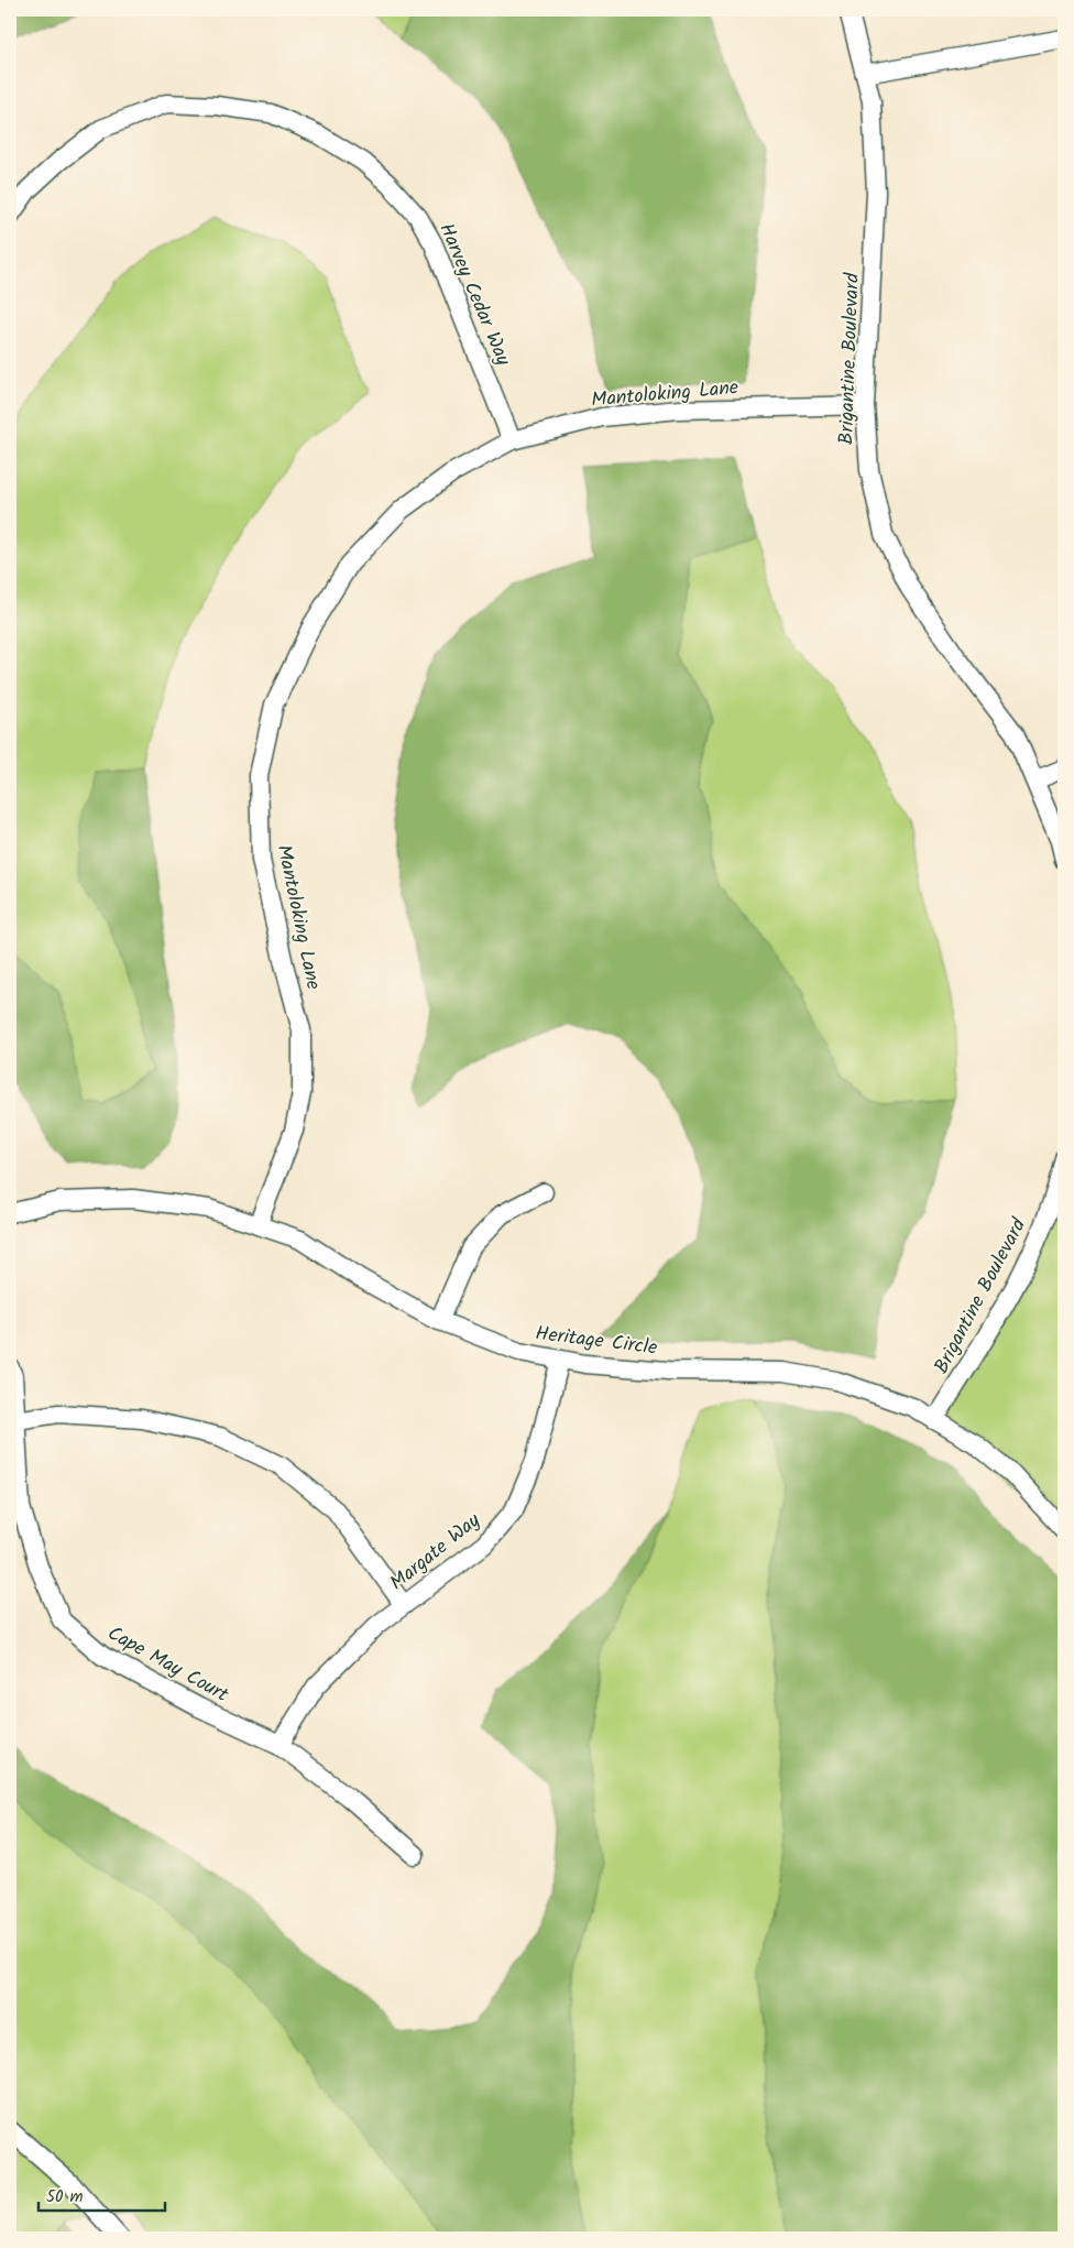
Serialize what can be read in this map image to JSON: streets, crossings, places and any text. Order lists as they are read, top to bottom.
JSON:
{
  "streets": {
    "street": [
      "Harvey Cedar Way",
      "Brigantine Boulevard",
      "Mantoloking Lane",
      "Heritage Circle",
      "Margate Way",
      "Cape May Court"
    ]
  },
  "crossings": [
    ["Harvey Cedar Way", "Mantoloking Lane"],
    ["Brigantine Boulevard", "Mantoloking Lane"],
    ["Brigantine Boulevard", "Heritage Circle"],
    ["Mantoloking Lane", "Heritage Circle"],
    ["Heritage Circle", "Margate Way"],
    ["Margate Way", "Cape May Court"]
  ],
  "scale_bar": "50 m"
}
